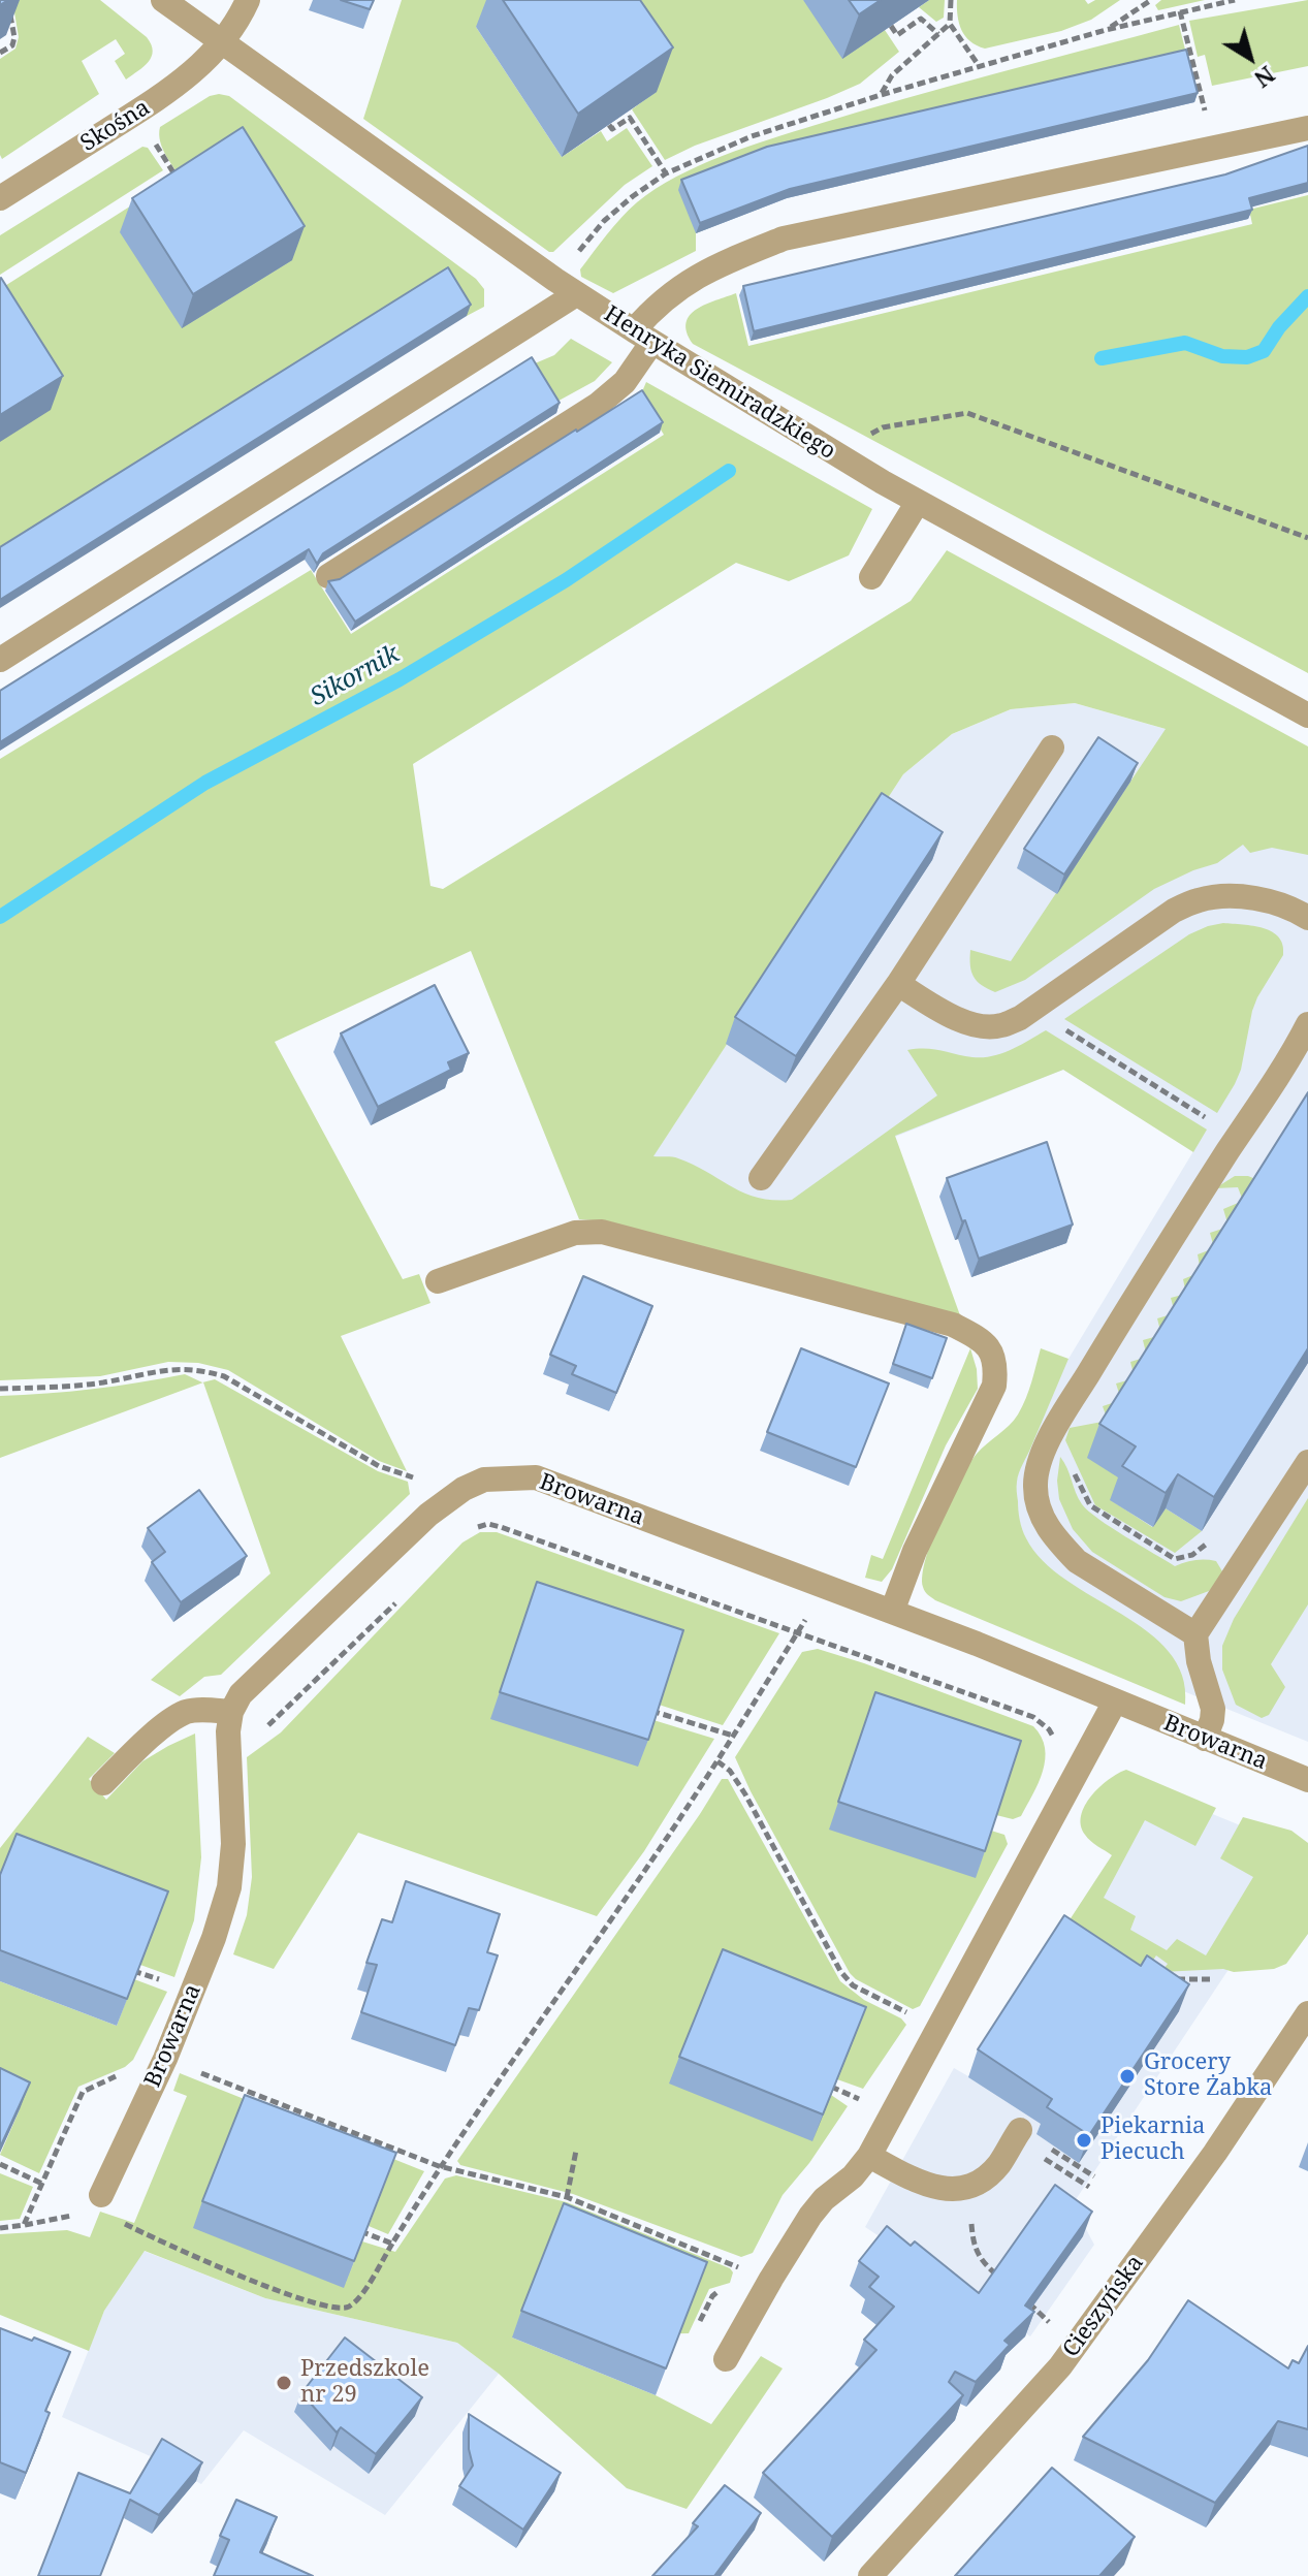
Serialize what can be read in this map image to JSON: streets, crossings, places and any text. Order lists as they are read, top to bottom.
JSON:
{
  "streets": {
    "street": [
      "Skośna",
      "Henryka Siemiradzkiego",
      "Browarna",
      "Cieszyńska"
    ]
  },
  "crossings": [
    ["Skośna", "Henryka Siemiradzkiego"]
  ],
  "water": ["Sikornik"],
  "places": ["Grocery Store Żabka", "Piekarnia Piecuch", "Przedszkole nr 29"],
  "north": "bottom right"
}
